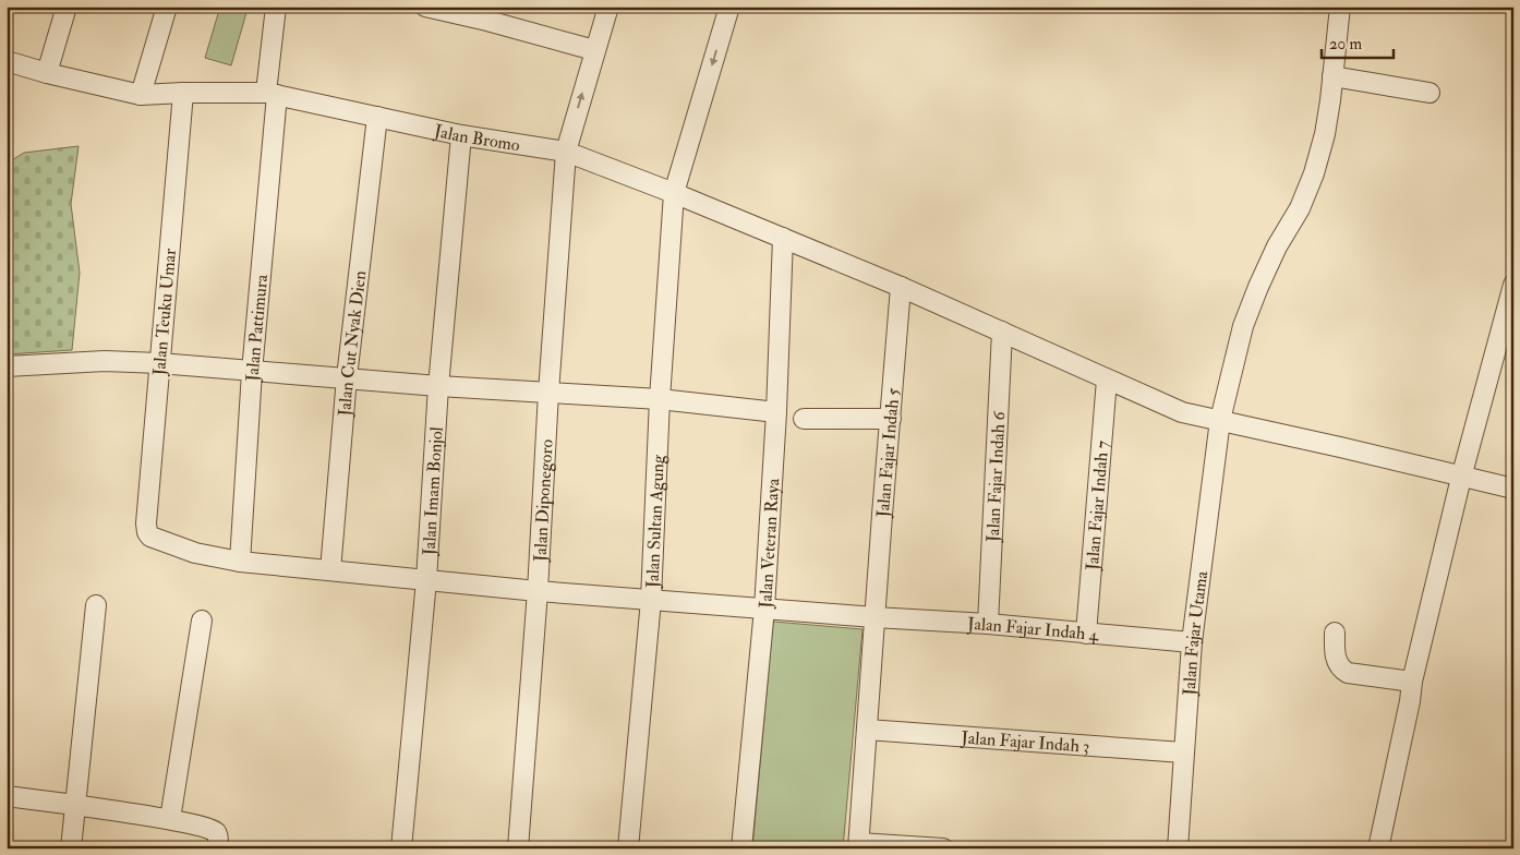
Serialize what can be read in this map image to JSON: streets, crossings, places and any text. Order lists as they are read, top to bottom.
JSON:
{
  "streets": {
    "street": [
      "Jalan Bromo",
      "Jalan Teuku Umar",
      "Jalan Pattimura",
      "Jalan Cut Nyak Dien",
      "Jalan Fajar Indah 5",
      "Jalan Fajar Indah 6",
      "Jalan Imam Bonjol",
      "Jalan Diponegoro",
      "Jalan Fajar Indah 7",
      "Jalan Sultan Agung",
      "Jalan Veteran Raya",
      "Jalan Fajar Indah 4",
      "Jalan Fajar Utama",
      "Jalan Fajar Indah 3"
    ]
  },
  "crossings": [
    ["Jalan Bromo", "Jalan Teuku Umar"],
    ["Jalan Bromo", "Jalan Pattimura"],
    ["Jalan Bromo", "Jalan Cut Nyak Dien"],
    ["Jalan Bromo", "Jalan Fajar Indah 5"],
    ["Jalan Bromo", "Jalan Fajar Indah 6"],
    ["Jalan Bromo", "Jalan Imam Bonjol"],
    ["Jalan Bromo", "Jalan Diponegoro"],
    ["Jalan Bromo", "Jalan Fajar Indah 7"],
    ["Jalan Bromo", "Jalan Sultan Agung"],
    ["Jalan Bromo", "Jalan Veteran Raya"],
    ["Jalan Bromo", "Jalan Fajar Utama"],
    ["Jalan Teuku Umar", "Jalan Fajar Indah 4"],
    ["Jalan Pattimura", "Jalan Fajar Indah 4"],
    ["Jalan Cut Nyak Dien", "Jalan Fajar Indah 4"],
    ["Jalan Fajar Indah 5", "Jalan Fajar Indah 4"],
    ["Jalan Fajar Indah 5", "Jalan Fajar Indah 3"],
    ["Jalan Fajar Indah 6", "Jalan Fajar Indah 4"],
    ["Jalan Imam Bonjol", "Jalan Fajar Indah 4"],
    ["Jalan Diponegoro", "Jalan Fajar Indah 4"],
    ["Jalan Fajar Indah 7", "Jalan Fajar Indah 4"],
    ["Jalan Sultan Agung", "Jalan Fajar Indah 4"],
    ["Jalan Veteran Raya", "Jalan Fajar Indah 4"],
    ["Jalan Fajar Indah 4", "Jalan Fajar Utama"],
    ["Jalan Fajar Utama", "Jalan Fajar Indah 3"]
  ],
  "scale_bar": "20 m"
}
